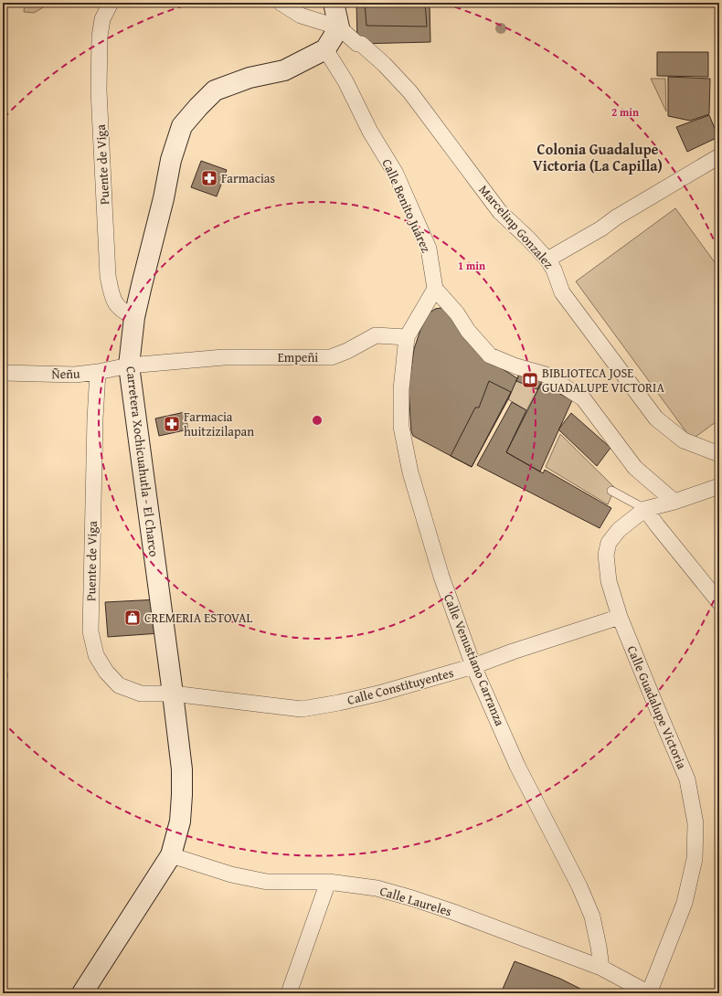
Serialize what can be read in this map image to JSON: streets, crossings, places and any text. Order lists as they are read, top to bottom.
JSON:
{
  "streets": {
    "main road": ["Carretera Xochicuahutla - El Charco"],
    "street": [
      "Puente de Viga",
      "Calle Benito Juárez",
      "Marcelinp Gonzalez",
      "Empeñi",
      "Ñeñu",
      "Calle Venustiano Carranza",
      "Calle Constituyentes",
      "Calle Guadalupe Victoria",
      "Calle Laureles"
    ]
  },
  "crossings": [
    ["Puente de Viga", "Ñeñu"],
    ["Puente de Viga", "Carretera Xochicuahutla - El Charco"],
    ["Puente de Viga", "Calle Constituyentes"],
    ["Calle Benito Juárez", "Carretera Xochicuahutla - El Charco"],
    ["Empeñi", "Ñeñu"],
    ["Empeñi", "Carretera Xochicuahutla - El Charco"],
    ["Empeñi", "Calle Venustiano Carranza"],
    ["Ñeñu", "Carretera Xochicuahutla - El Charco"],
    ["Carretera Xochicuahutla - El Charco", "Calle Constituyentes"],
    ["Carretera Xochicuahutla - El Charco", "Calle Laureles"],
    ["Calle Venustiano Carranza", "Calle Constituyentes"],
    ["Calle Venustiano Carranza", "Calle Laureles"],
    ["Calle Constituyentes", "Calle Guadalupe Victoria"],
    ["Calle Guadalupe Victoria", "Calle Laureles"]
  ],
  "districts": ["Colonia Guadalupe Victoria (La Capilla)"],
  "places": {
    "pharmacy": ["Farmacias", "Farmacia huitzizilapan"],
    "library": ["BIBLIOTECA JOSE GUADALUPE VICTORIA"],
    "shop": ["CREMERIA ESTOVAL"]
  },
  "rings": ["2 min", "1 min"]
}
